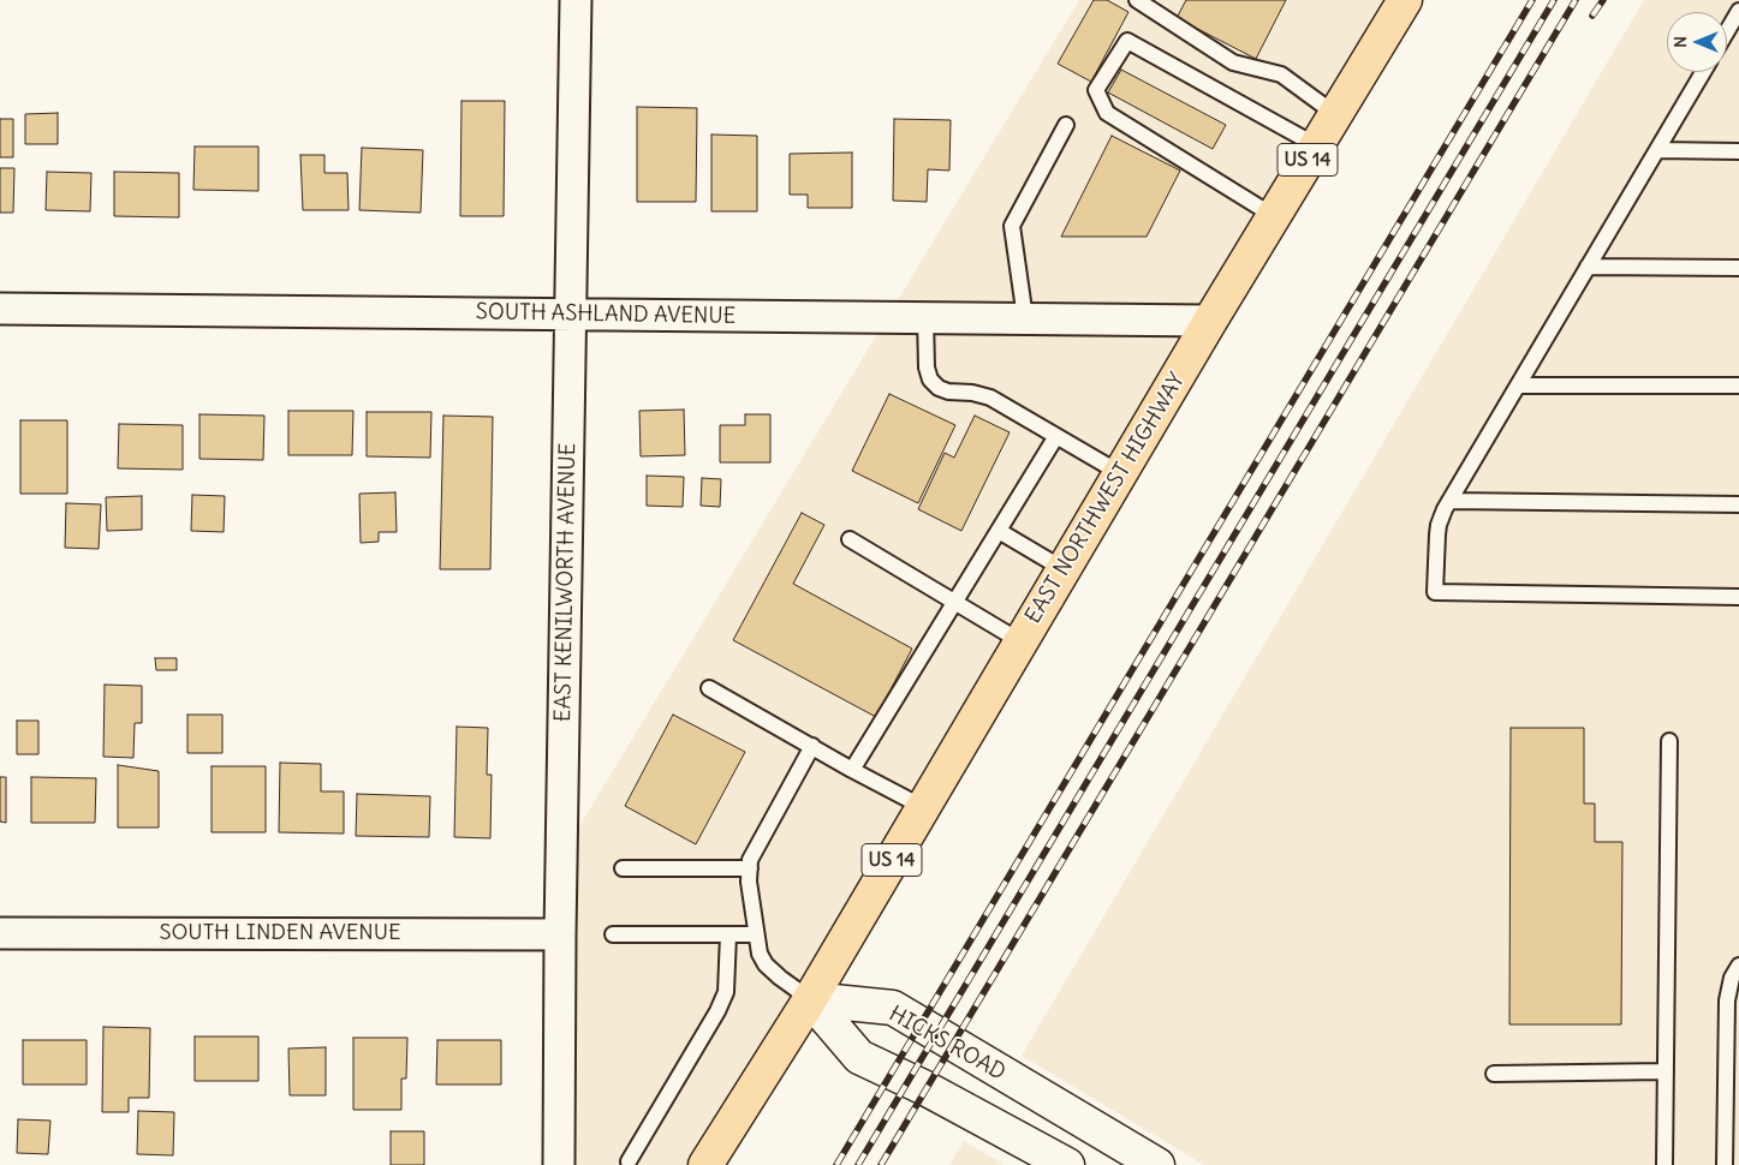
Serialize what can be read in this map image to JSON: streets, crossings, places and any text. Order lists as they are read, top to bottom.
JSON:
{
  "streets": {
    "main road": ["US 14", "EAST NORTHWEST HIGHWAY", "HICKS ROAD"],
    "street": ["SOUTH ASHLAND AVENUE", "EAST KENILWORTH AVENUE", "SOUTH LINDEN AVENUE"]
  },
  "crossings": [
    ["US 14", "EAST NORTHWEST HIGHWAY"],
    ["US 14", "HICKS ROAD"],
    ["SOUTH ASHLAND AVENUE", "EAST NORTHWEST HIGHWAY"],
    ["SOUTH ASHLAND AVENUE", "EAST KENILWORTH AVENUE"],
    ["EAST NORTHWEST HIGHWAY", "HICKS ROAD"],
    ["EAST KENILWORTH AVENUE", "SOUTH LINDEN AVENUE"]
  ],
  "north": "left"
}
